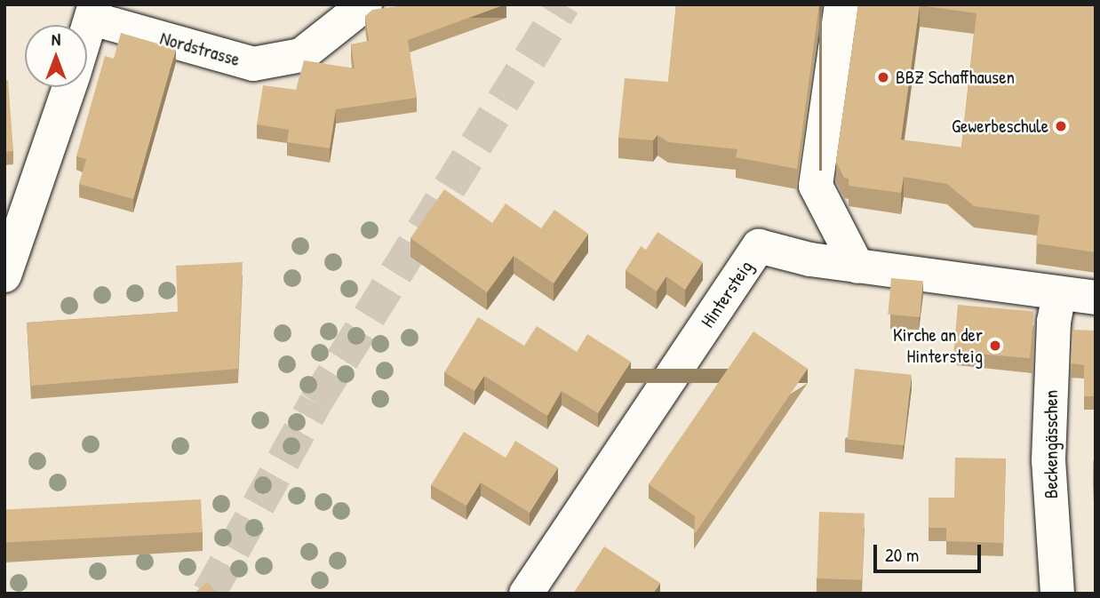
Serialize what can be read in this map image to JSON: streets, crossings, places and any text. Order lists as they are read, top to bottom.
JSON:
{
  "streets": {
    "street": ["Nordstrasse", "Hintersteig", "Beckengässchen"]
  },
  "crossings": [
    ["Hintersteig", "Beckengässchen"]
  ],
  "places": ["BBZ Schaffhausen", "Gewerbeschule", "Kirche an der Hintersteig"],
  "scale_bar": "20 m",
  "north": "top"
}
